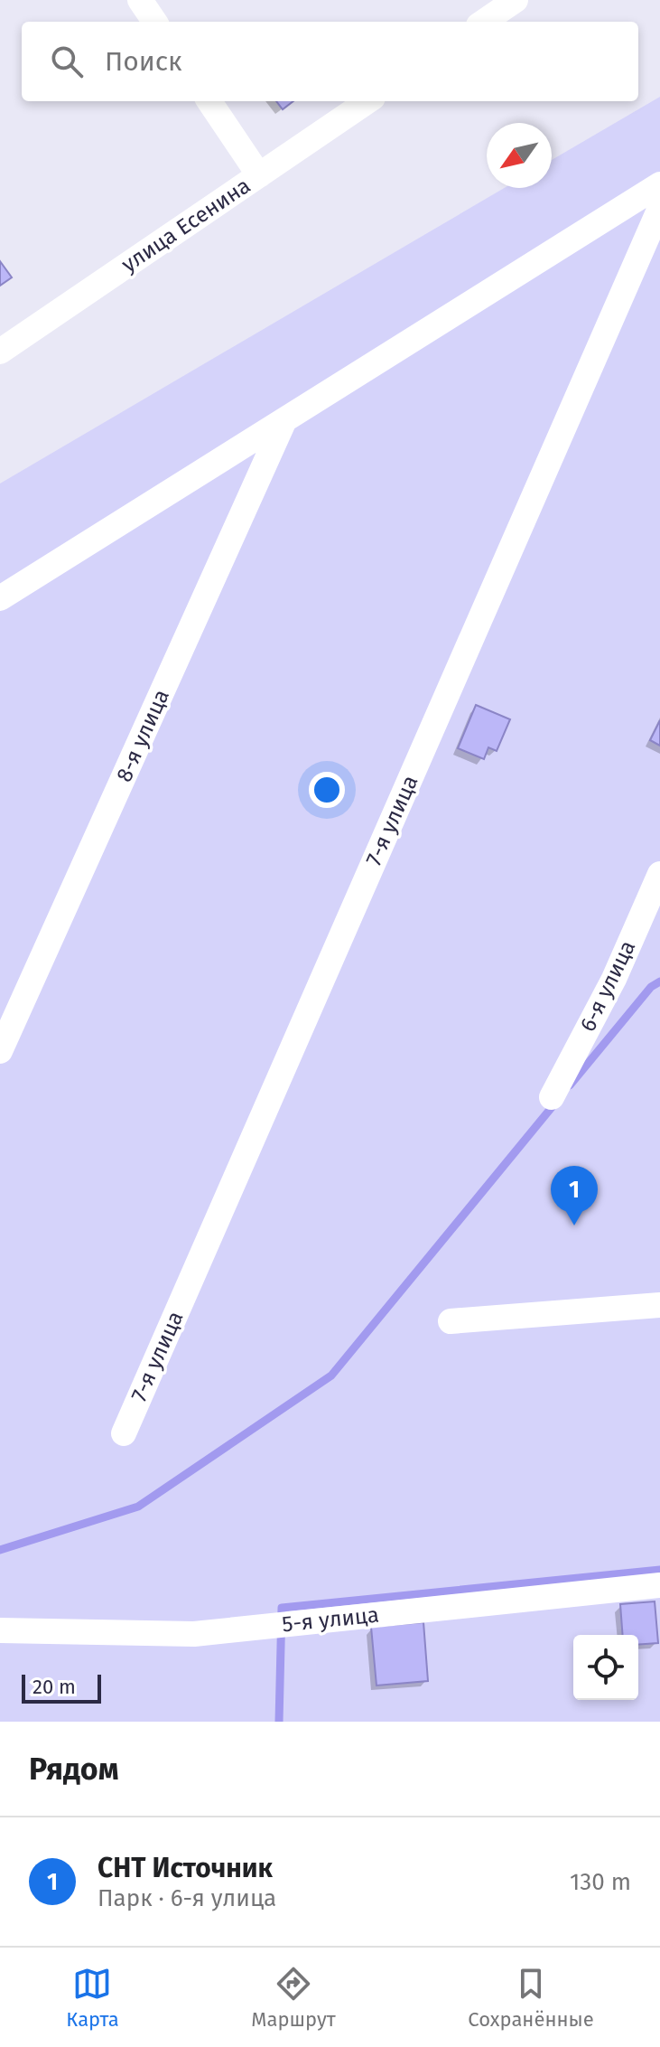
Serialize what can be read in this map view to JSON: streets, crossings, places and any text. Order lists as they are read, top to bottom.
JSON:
{
  "streets": {
    "street": [
      "улица Есенина",
      "8-я улица",
      "7-я улица",
      "6-я улица",
      "5-я улица"
    ]
  },
  "scale_bar": "20 m",
  "north": "bottom left",
  "page": {
    "search": "Поиск",
    "pins": "1",
    "scale": "20 m",
    "heading": "Рядом",
    "list": [
      {
        "mark": "1",
        "name": "СНТ Источник",
        "note": "Парк · 6-я улица",
        "value": "130 m"
      }
    ],
    "nav": ["Карта", "Маршрут", "Сохранённые"]
  }
}
